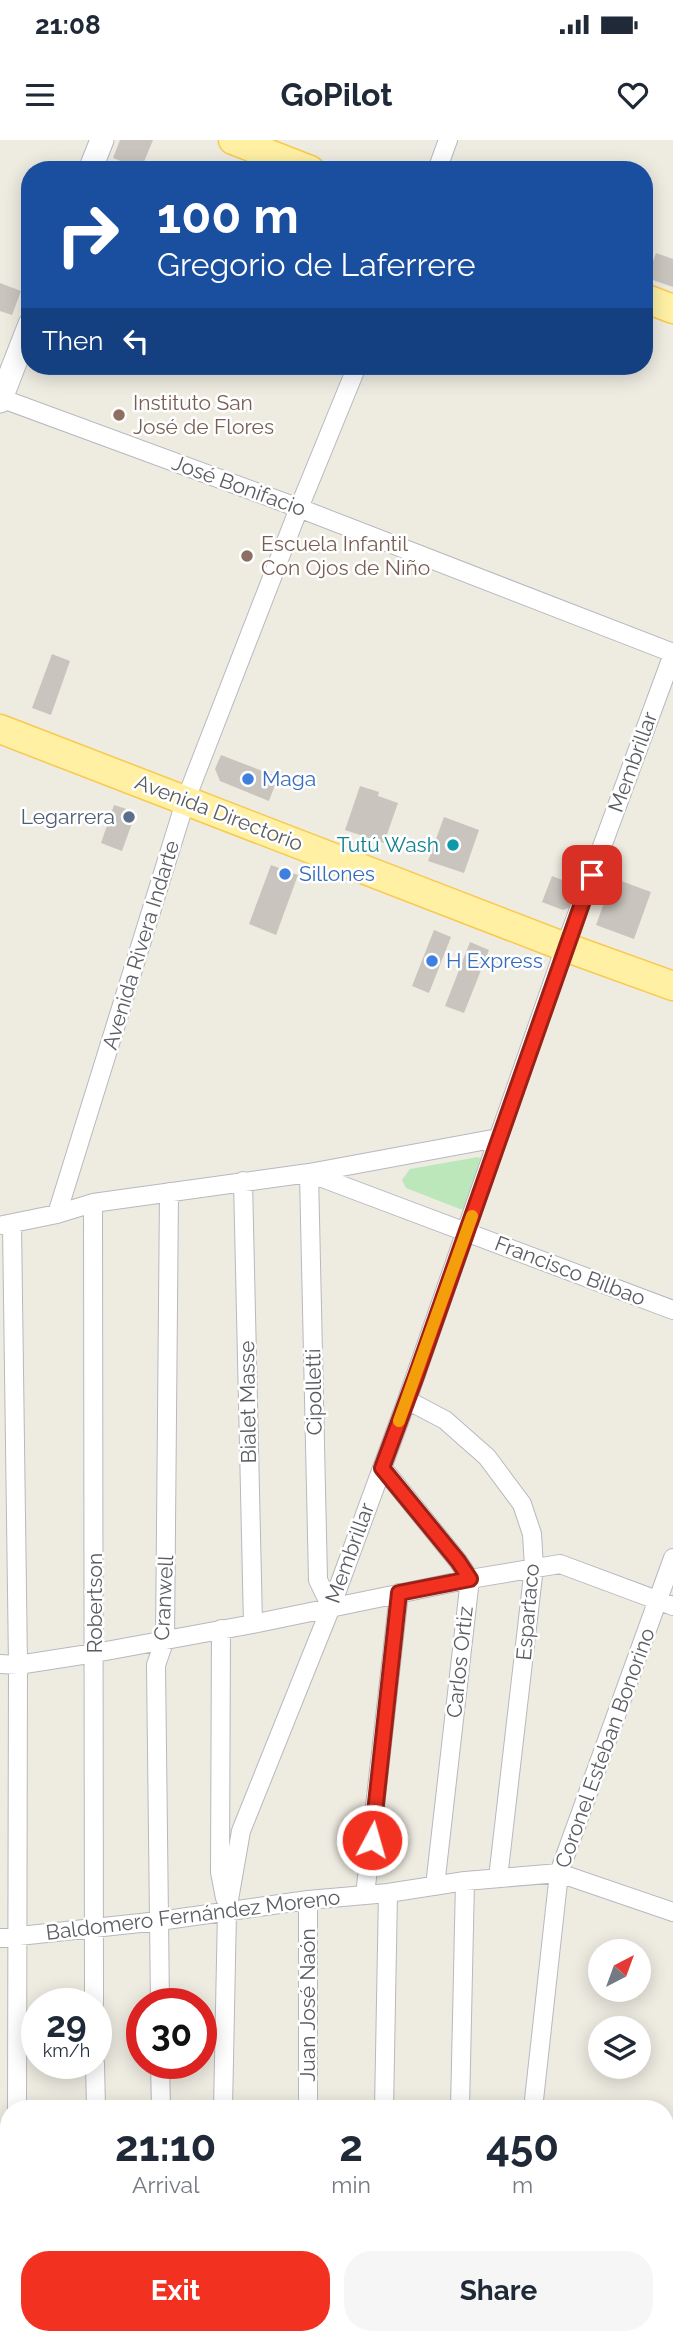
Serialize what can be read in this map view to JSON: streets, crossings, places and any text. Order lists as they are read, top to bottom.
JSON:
{
  "streets": {
    "main road": ["Avenida Directorio"],
    "street": [
      "José Bonifacio",
      "Membrillar",
      "Avenida Rivera Indarte",
      "Francisco Bilbao",
      "Cipolletti",
      "Bialet Masse",
      "Cranwell",
      "Robertson",
      "Espartaco",
      "Carlos Ortiz",
      "Coronel Esteban Bonorino",
      "Baldomero Fernández Moreno",
      "Juan José Naón"
    ]
  },
  "crossings": [
    ["José Bonifacio", "Membrillar"],
    ["José Bonifacio", "Avenida Rivera Indarte"],
    ["Membrillar", "Avenida Directorio"],
    ["Membrillar", "Francisco Bilbao"],
    ["Membrillar", "Cipolletti"],
    ["Membrillar", "Espartaco"],
    ["Membrillar", "Carlos Ortiz"],
    ["Membrillar", "Baldomero Fernández Moreno"],
    ["Avenida Directorio", "Avenida Rivera Indarte"],
    ["Avenida Rivera Indarte", "Francisco Bilbao"],
    ["Francisco Bilbao", "Cipolletti"],
    ["Francisco Bilbao", "Bialet Masse"],
    ["Francisco Bilbao", "Cranwell"],
    ["Francisco Bilbao", "Robertson"],
    ["Cranwell", "Baldomero Fernández Moreno"],
    ["Robertson", "Baldomero Fernández Moreno"],
    ["Espartaco", "Baldomero Fernández Moreno"],
    ["Carlos Ortiz", "Baldomero Fernández Moreno"],
    ["Coronel Esteban Bonorino", "Baldomero Fernández Moreno"],
    ["Baldomero Fernández Moreno", "Juan José Naón"]
  ],
  "places": [
    "Instituto San José de Flores",
    "Escuela Infantil Con Ojos de Niño",
    "Maga",
    "Legarrera",
    "Tutú Wash",
    "Sillones",
    "H Express"
  ],
  "north": "top right",
  "page": {
    "status": "21:08",
    "header": "GoPilot",
    "turn": ["100 m", "Gregorio de Laferrere"],
    "then": "Then",
    "speed": "29 km/h",
    "limit": "30",
    "eta": [
      "21:10",
      "Arrival",
      "2",
      "min",
      "450",
      "m"
    ],
    "buttons": ["Exit", "Share"]
  }
}
